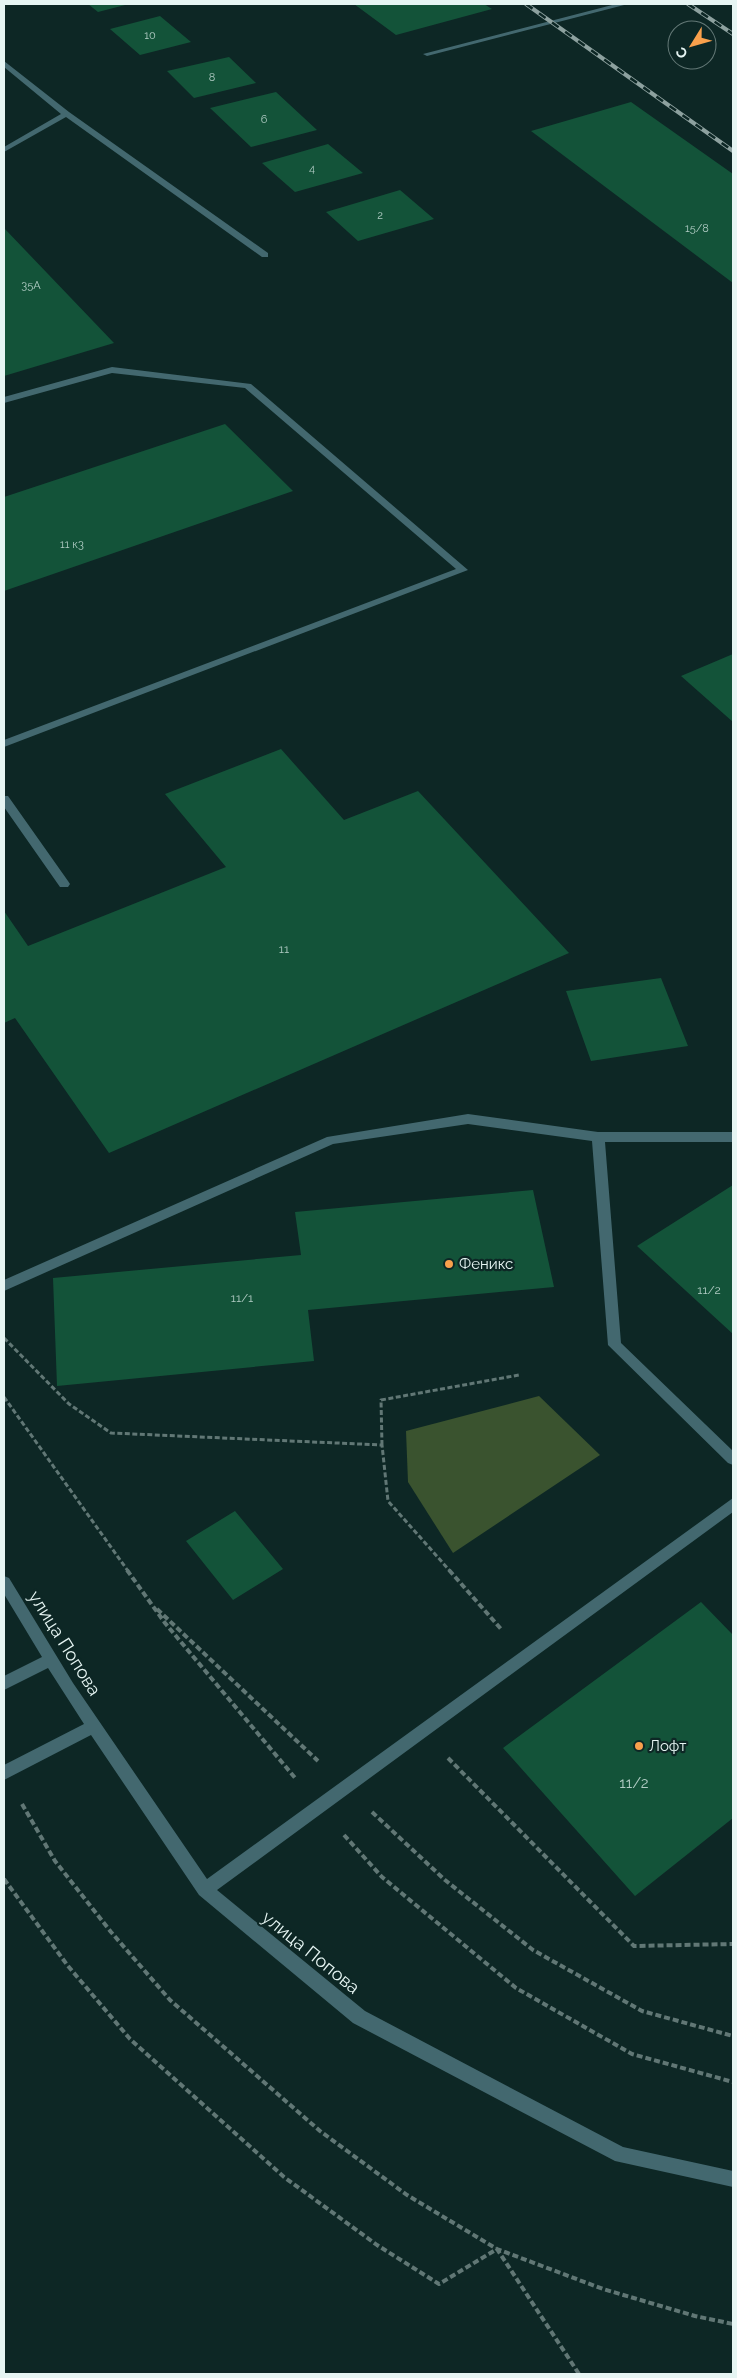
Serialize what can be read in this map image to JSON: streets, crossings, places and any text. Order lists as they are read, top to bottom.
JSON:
{
  "streets": {
    "street": ["улица Попова"]
  },
  "places": ["Феникс", "Лофт"],
  "house_numbers": [
    "10",
    "8",
    "6",
    "4",
    "2",
    "15/8",
    "35А",
    "11 к3",
    "11",
    "11/2",
    "11/1",
    "11/2"
  ],
  "north": "bottom left"
}
